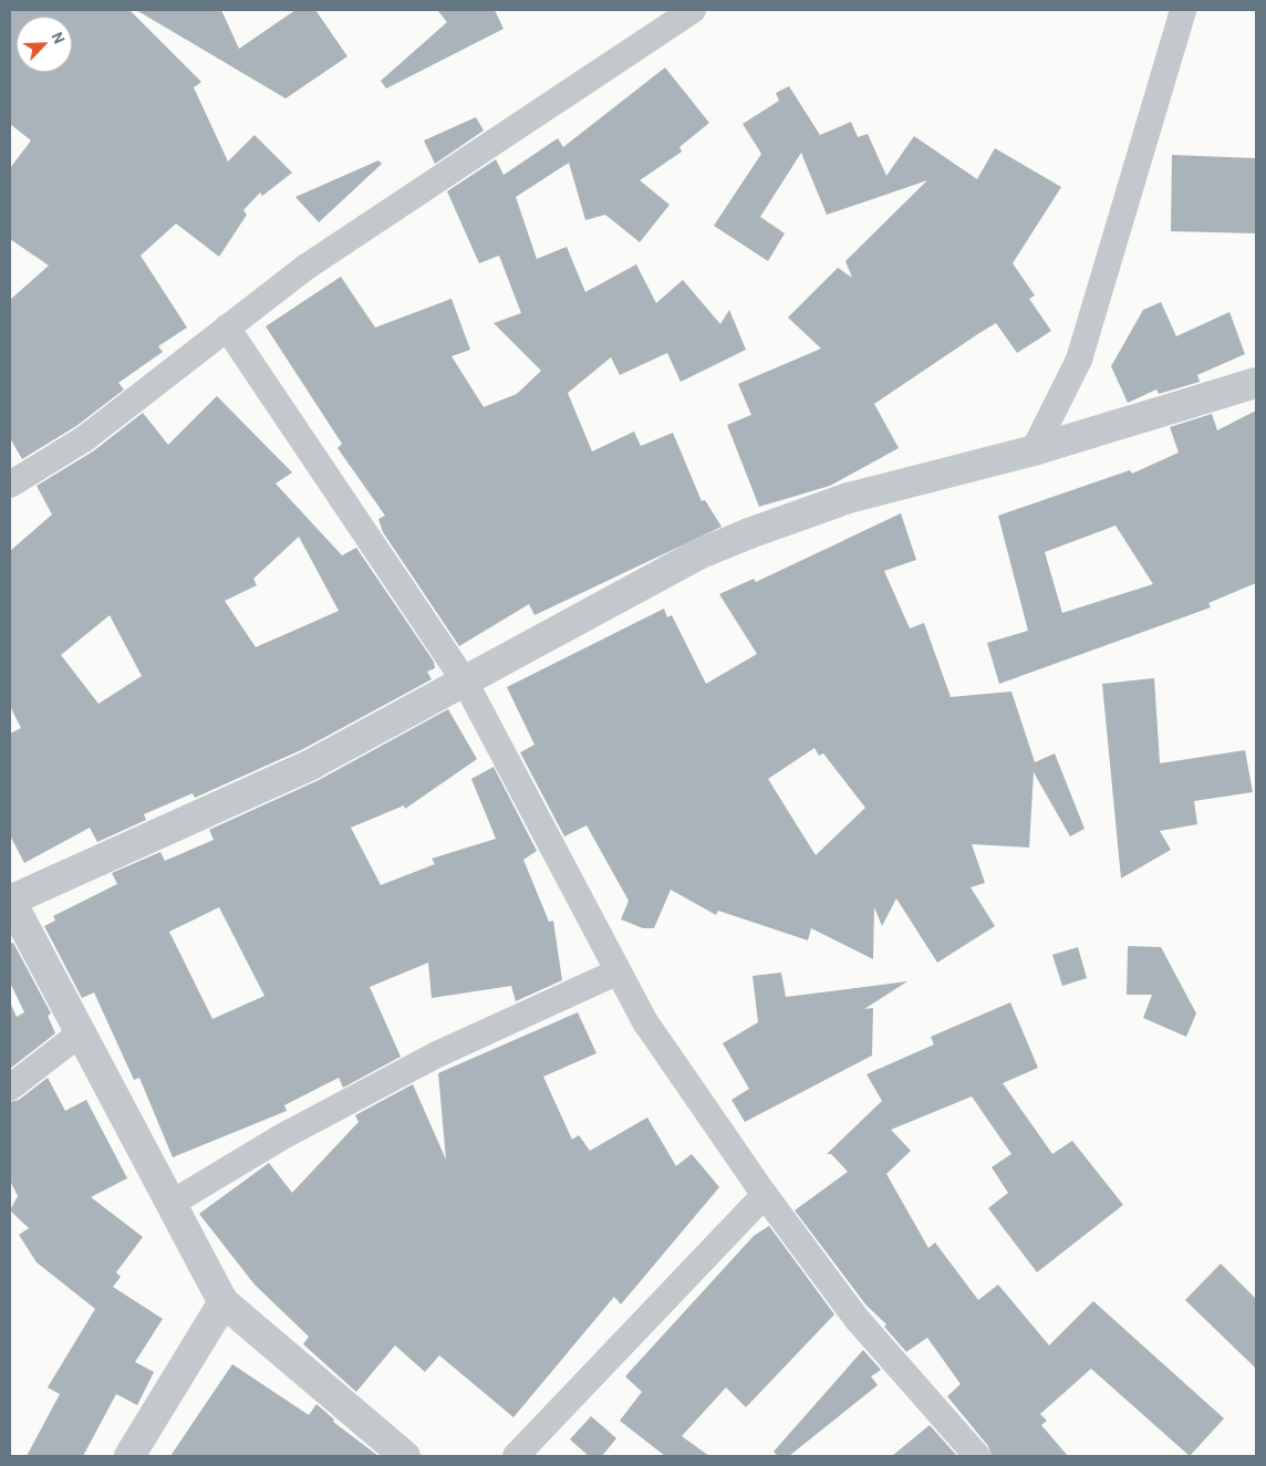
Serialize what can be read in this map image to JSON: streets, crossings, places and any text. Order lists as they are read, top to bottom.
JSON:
{
  "north": "top right"
}
